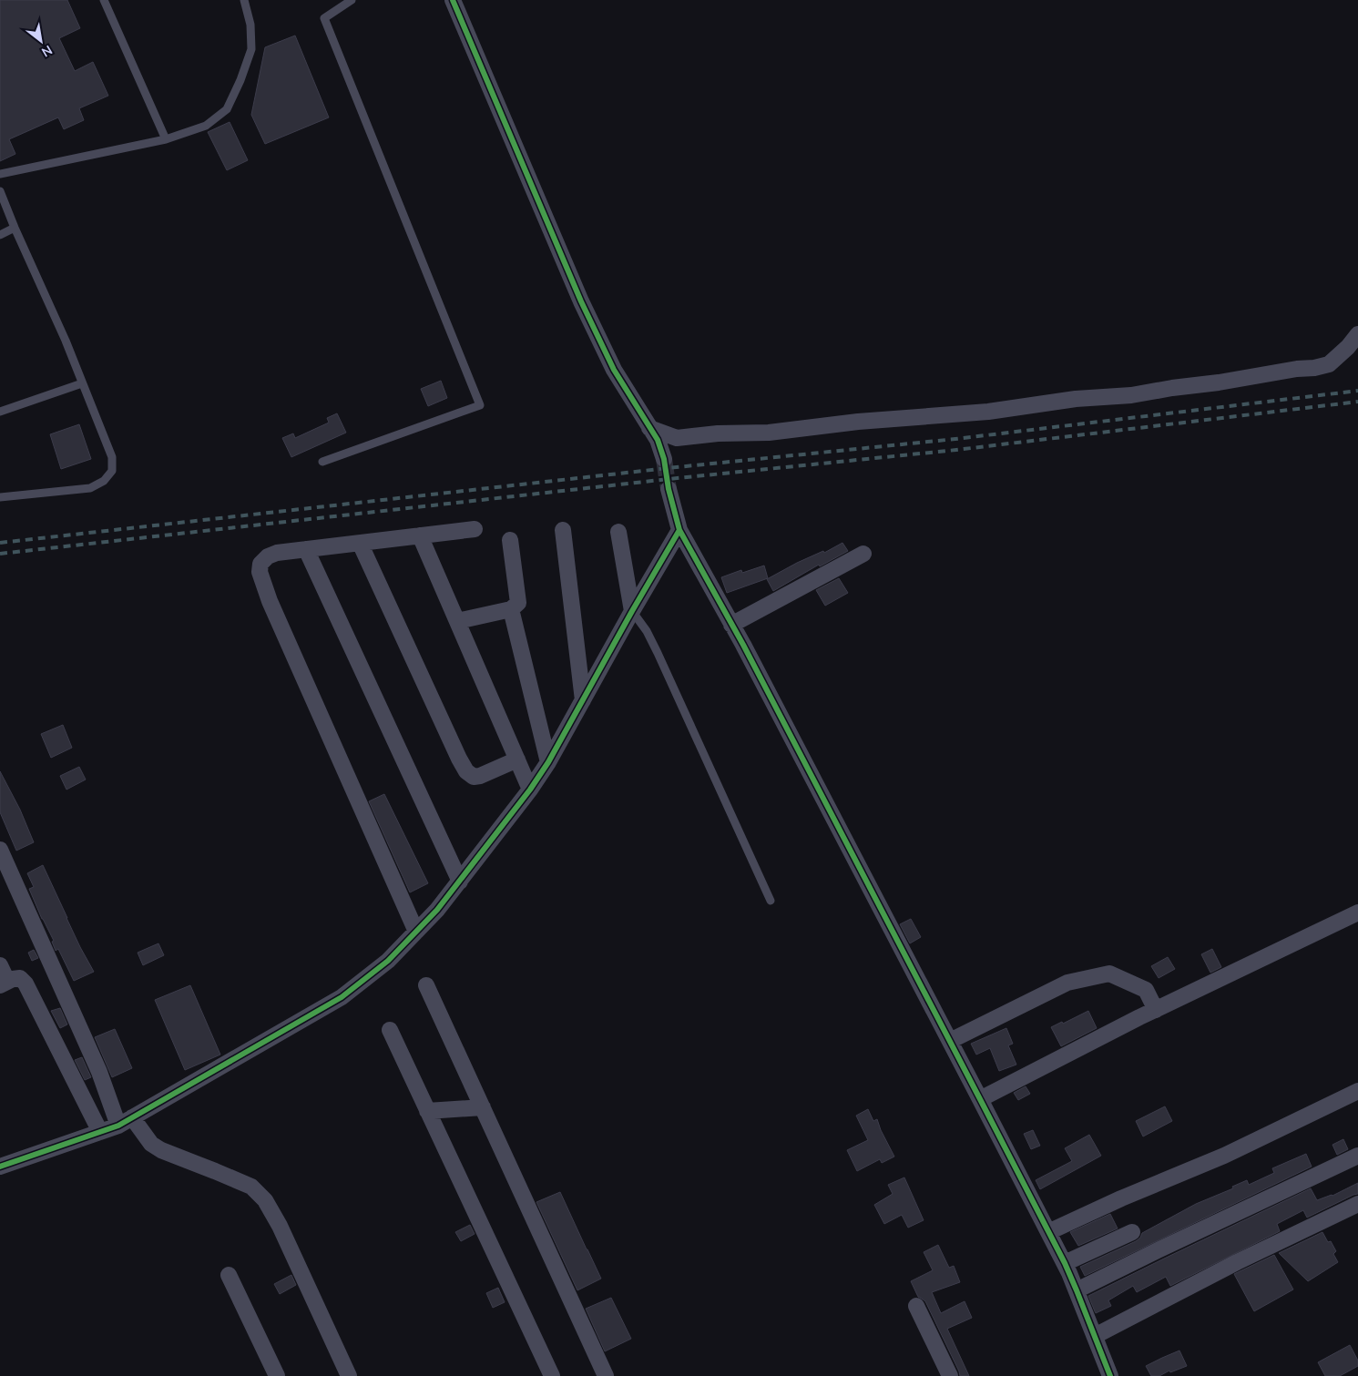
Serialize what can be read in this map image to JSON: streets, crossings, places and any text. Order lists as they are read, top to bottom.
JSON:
{
  "north": "bottom right"
}
